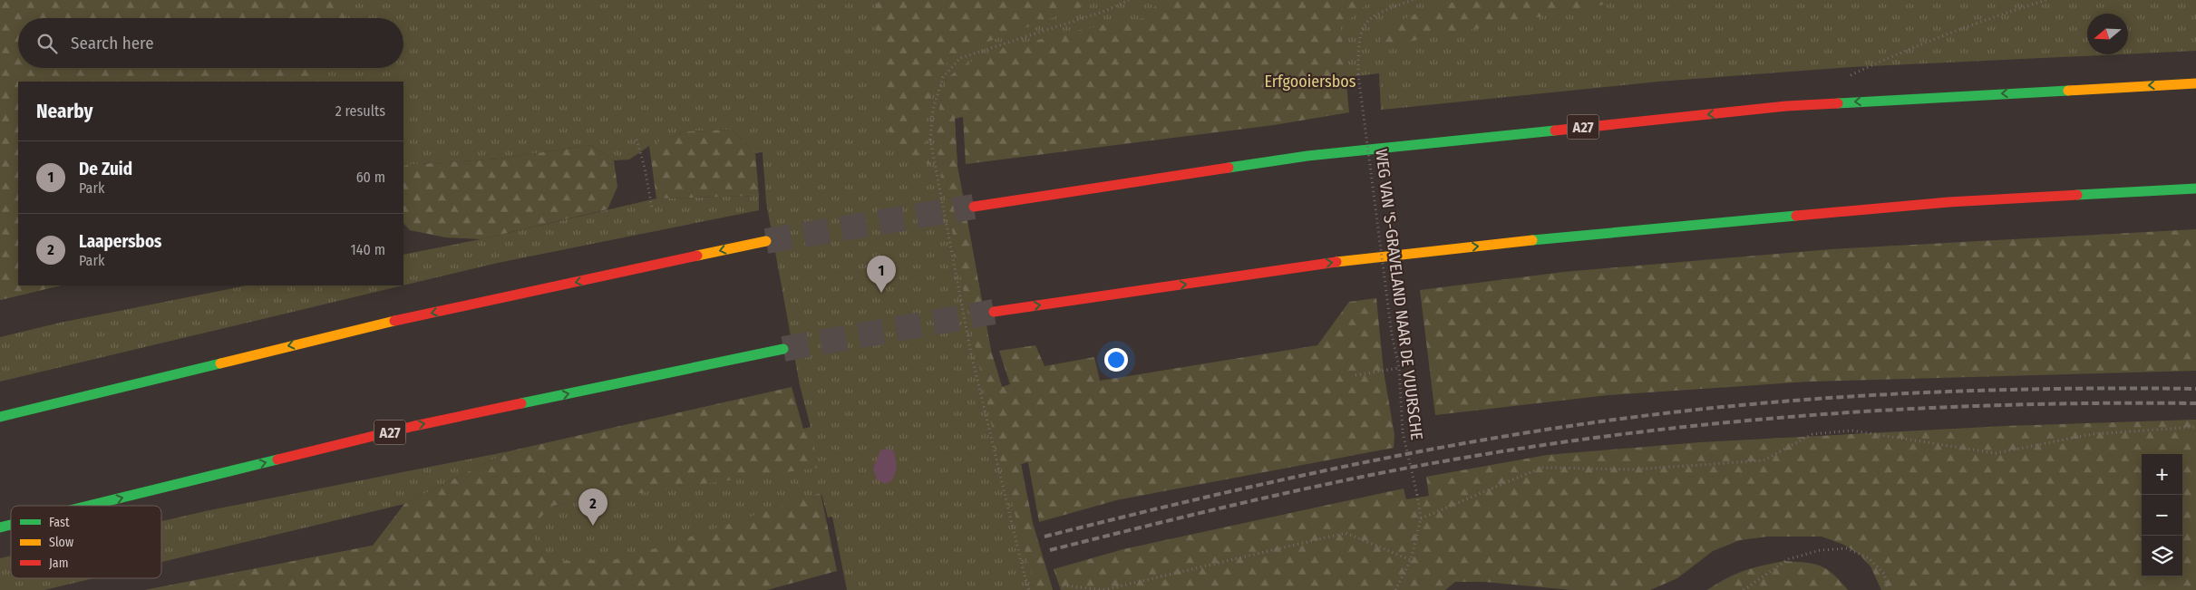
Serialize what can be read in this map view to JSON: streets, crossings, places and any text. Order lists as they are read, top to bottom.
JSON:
{
  "streets": {
    "highway": ["A27"],
    "path": ["WEG VAN 'S-GRAVELAND NAAR DE VUURSCHE"]
  },
  "parks": ["Erfgooiersbos"],
  "legend": ["Fast", "Slow", "Jam"],
  "north": "left",
  "page": {
    "search": "Search here",
    "heading": ["Nearby", "2 results"],
    "list": [
      {
        "mark": "1",
        "name": "De Zuid",
        "note": "Park",
        "value": "60 m"
      },
      {
        "mark": "2",
        "name": "Laapersbos",
        "note": "Park",
        "value": "140 m"
      }
    ],
    "pins": ["1", "2"],
    "map_buttons": ["+", "−"]
  }
}
